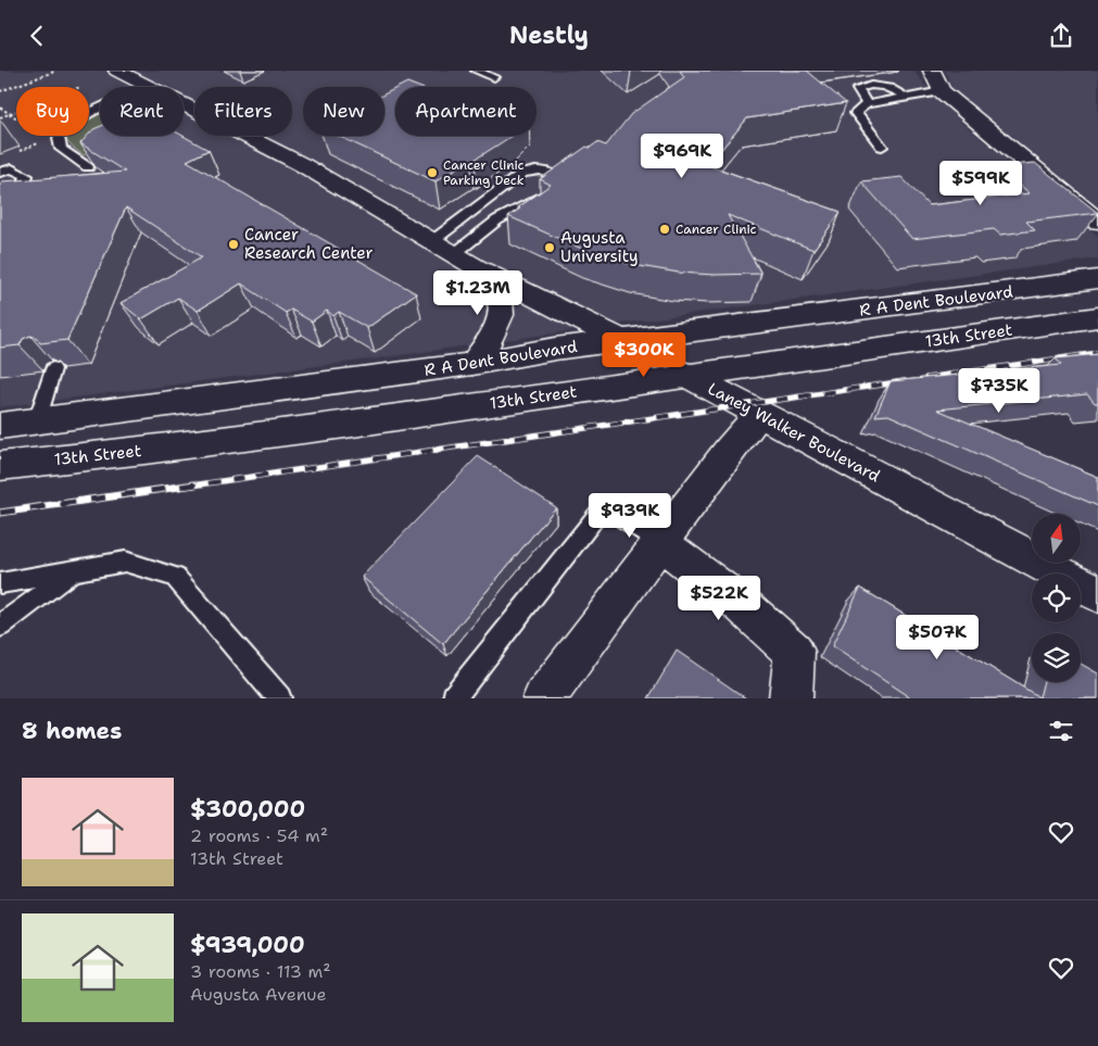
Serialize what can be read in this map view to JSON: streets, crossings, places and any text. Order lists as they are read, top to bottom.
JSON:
{
  "streets": {
    "main road": ["R A Dent Boulevard", "13th Street", "Laney Walker Boulevard"]
  },
  "crossings": [
    ["R A Dent Boulevard", "Laney Walker Boulevard"],
    ["13th Street", "Laney Walker Boulevard"]
  ],
  "places": [
    "Cancer Clinic Parking Deck",
    "Cancer Clinic",
    "Cancer Research Center",
    "Augusta University"
  ],
  "north": "top",
  "page": {
    "header": "Nestly",
    "chip": [
      "Buy",
      "Rent",
      "Filters",
      "New",
      "Apartment"
    ],
    "price": [
      "$969K",
      "$599K",
      "$1.23M",
      "$300K",
      "$735K",
      "$939K",
      "$522K",
      "$507K"
    ],
    "heading": "8 homes",
    "list": [
      {
        "name": "$300,000",
        "note": "2 rooms · 54 m² · 13th Street"
      },
      {
        "name": "$939,000",
        "note": "3 rooms · 113 m² · Augusta Avenue"
      }
    ]
  }
}
